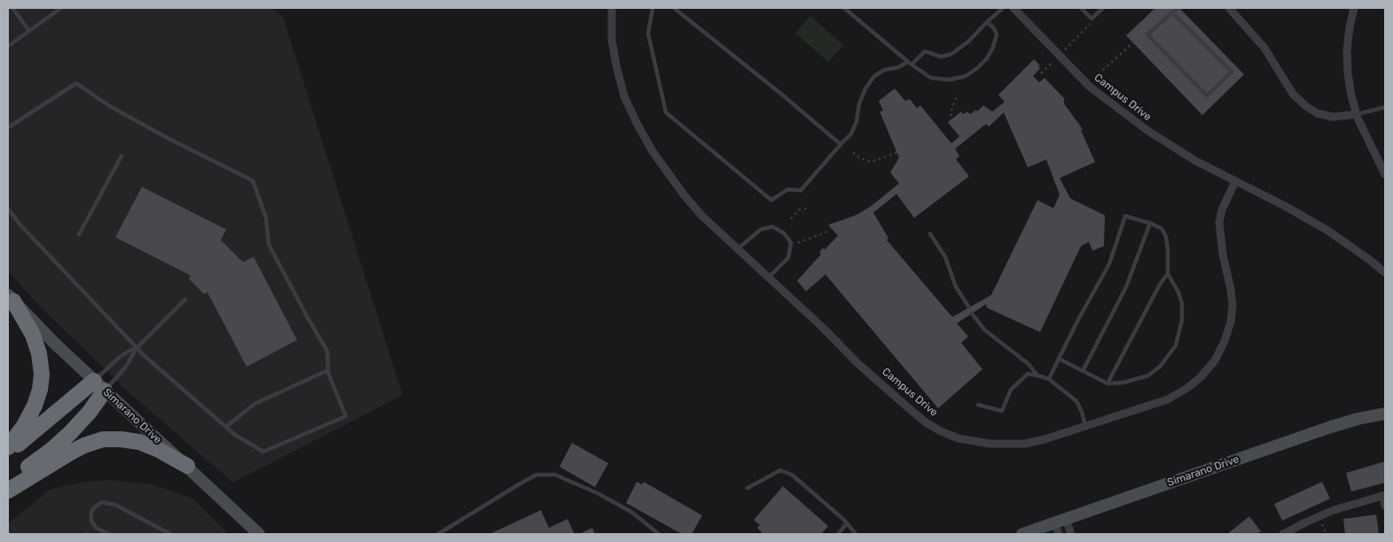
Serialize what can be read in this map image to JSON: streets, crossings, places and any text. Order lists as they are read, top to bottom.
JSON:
{
  "streets": {
    "street": ["Campus Drive", "Simarano Drive"]
  }
}
